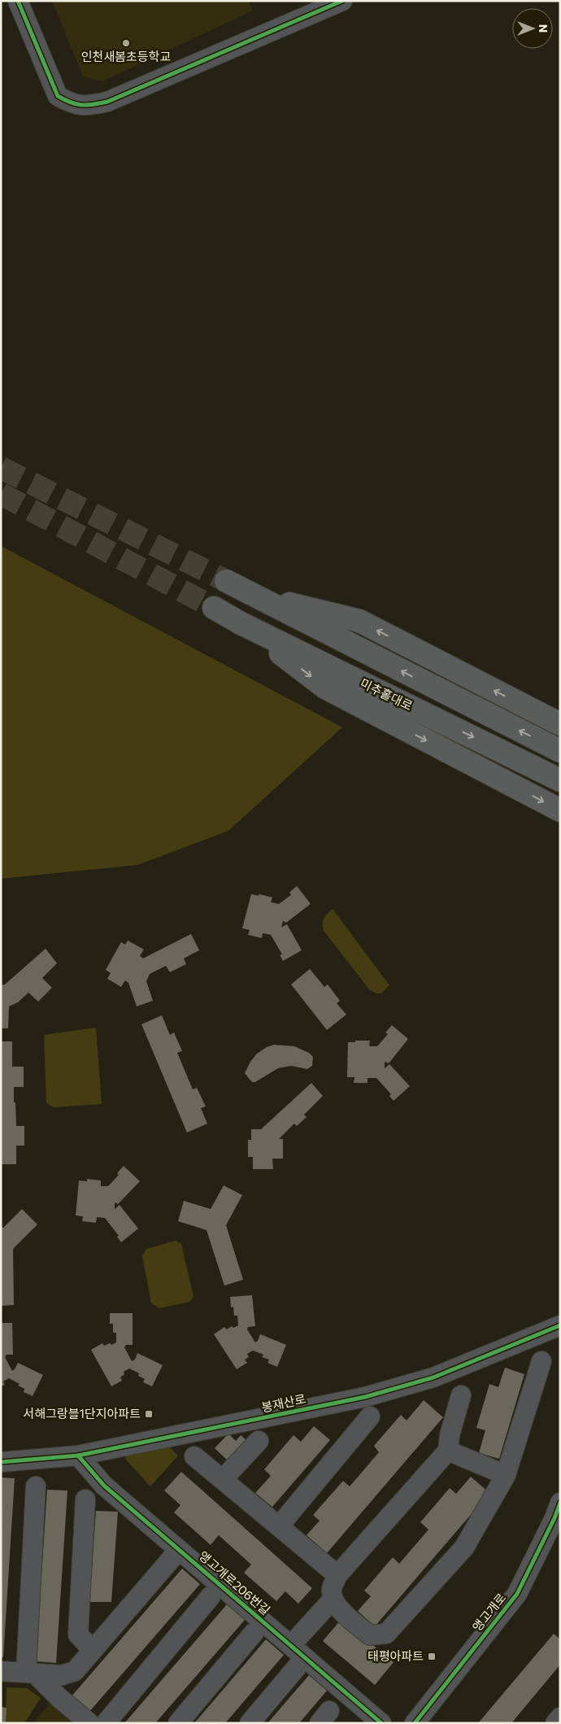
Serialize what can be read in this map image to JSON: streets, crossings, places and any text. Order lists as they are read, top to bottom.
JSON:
{
  "streets": {
    "main road": ["미추홀대로"],
    "street": ["봉재산로", "앵고개로206번길", "앵고개로"]
  },
  "crossings": [
    ["봉재산로", "앵고개로206번길"]
  ],
  "places": {
    "other": ["인천새봄초등학교"],
    "transit": ["서해그랑블1단지아파트", "태평아파트"]
  },
  "north": "right"
}
